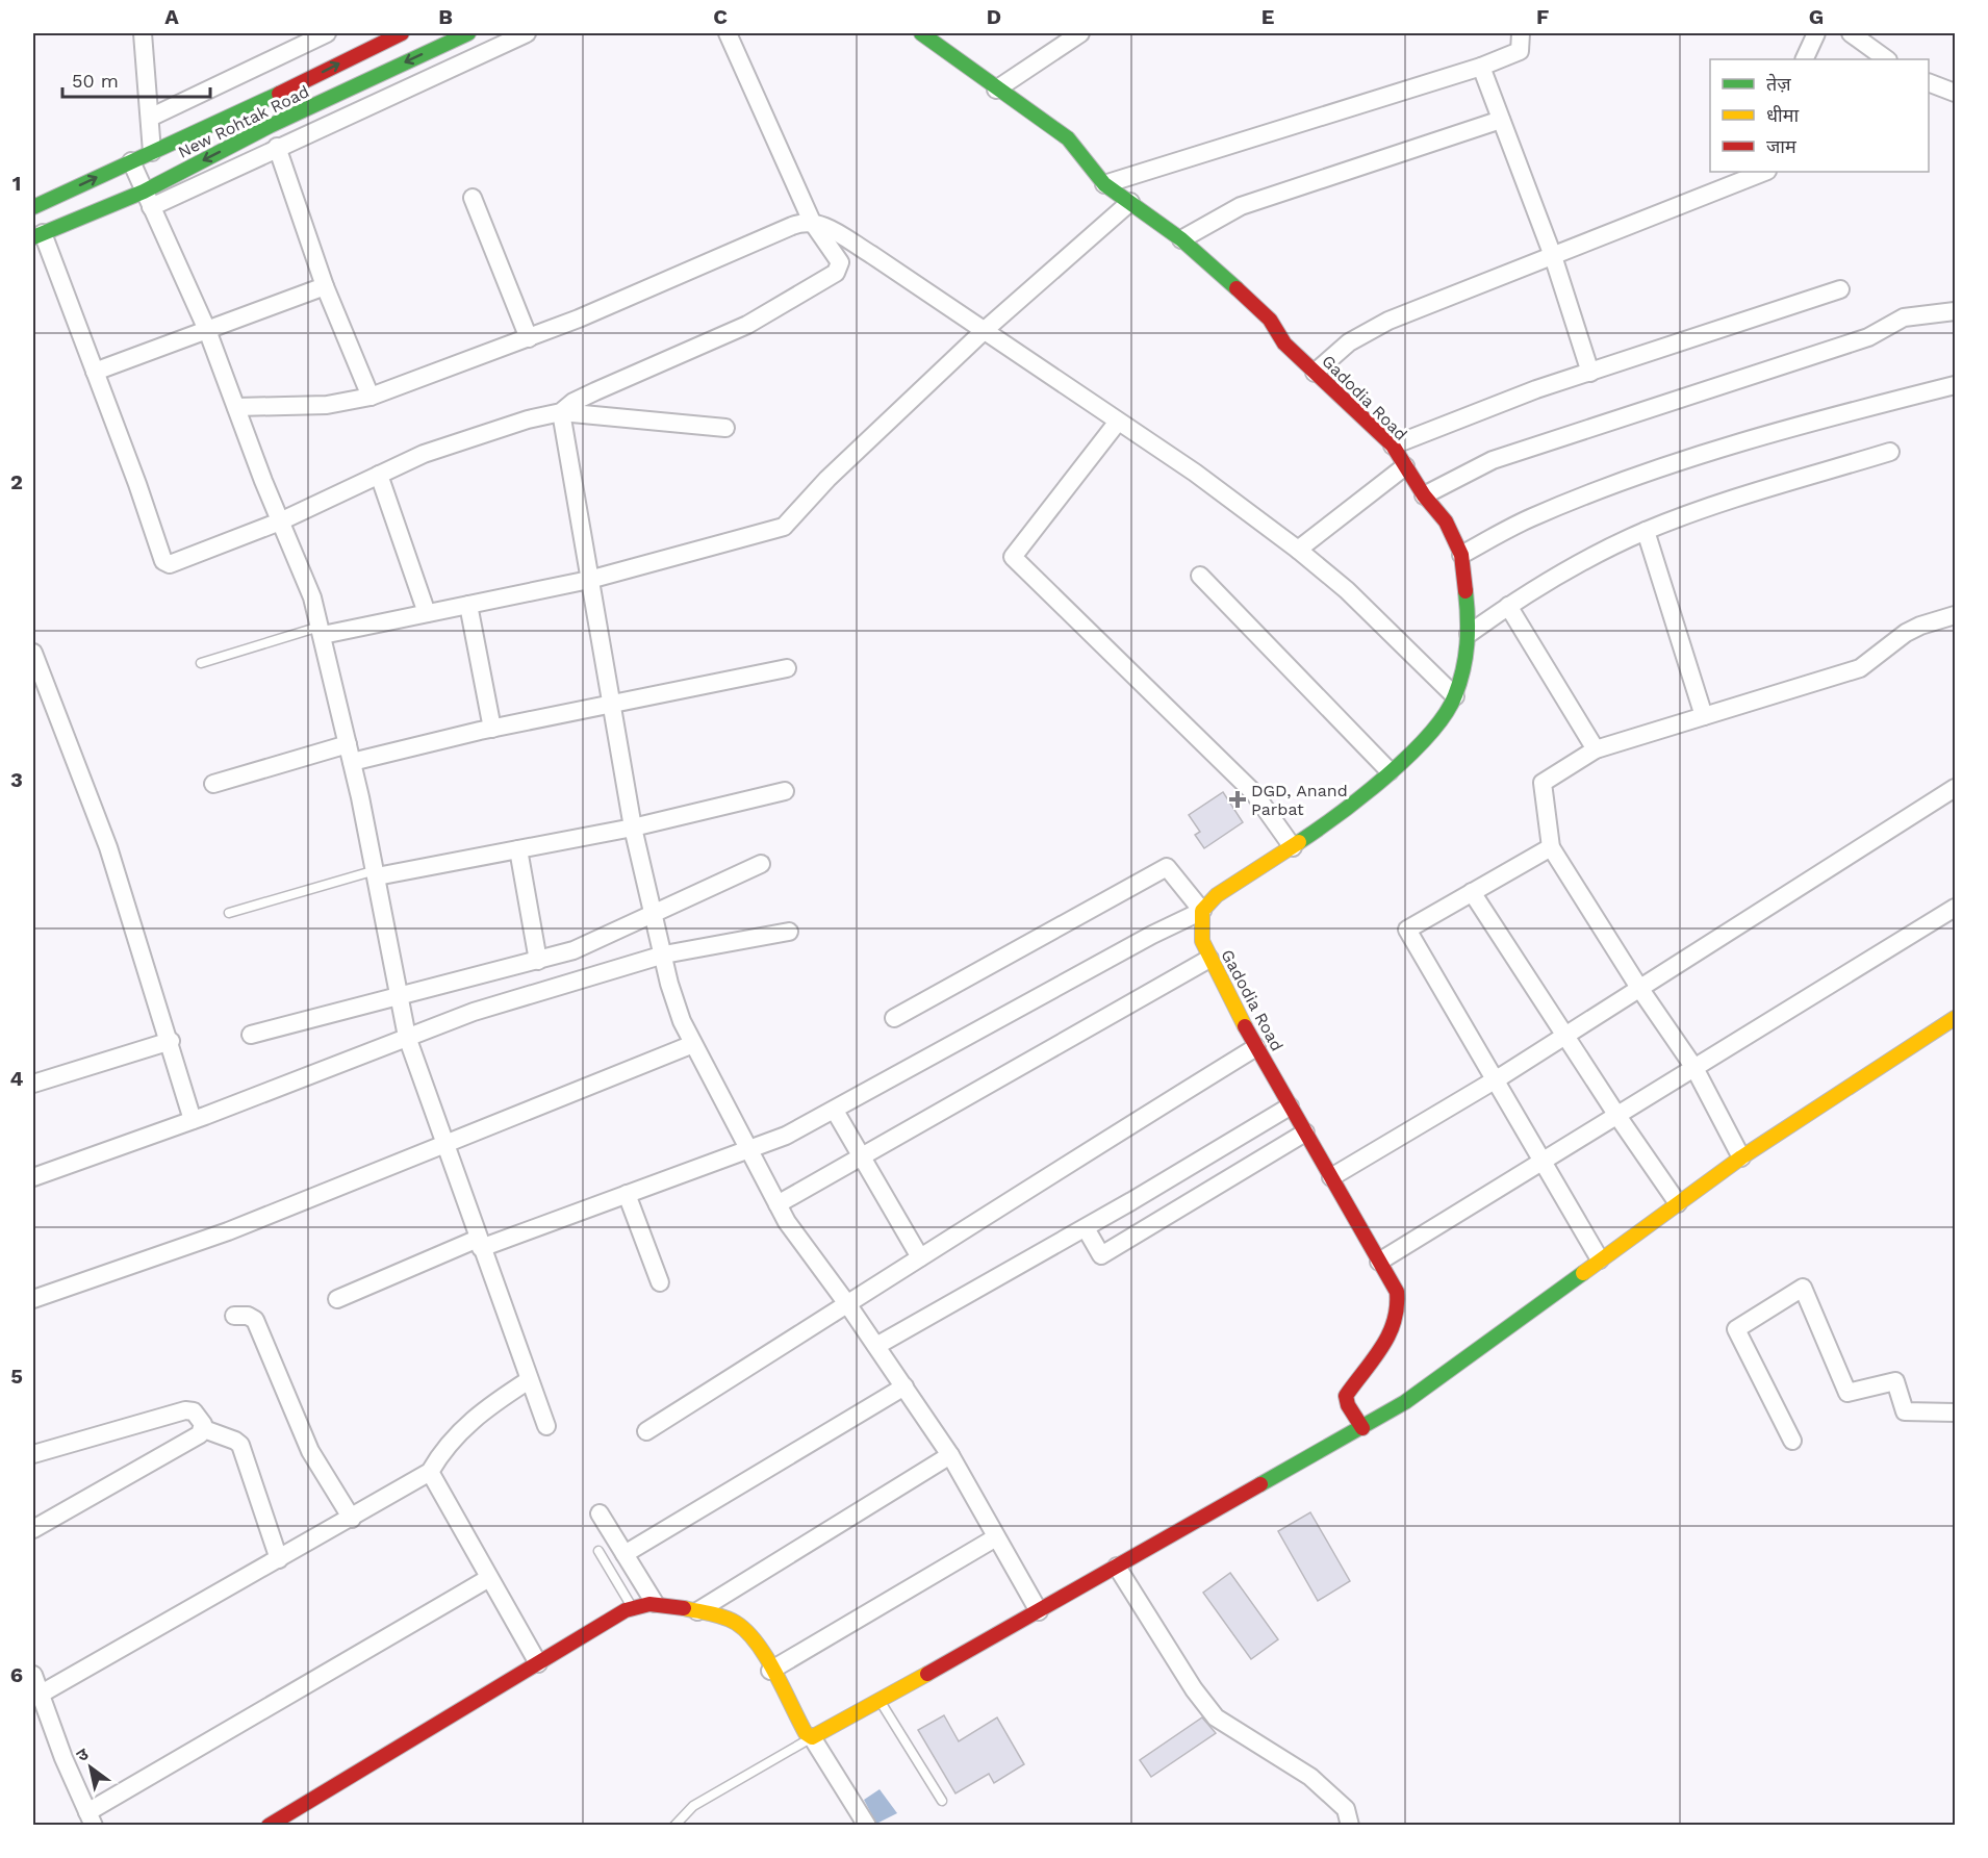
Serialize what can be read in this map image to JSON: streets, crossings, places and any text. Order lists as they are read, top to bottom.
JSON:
{
  "streets": {
    "street": ["New Rohtak Road", "Gadodia Road"]
  },
  "places": {
    "health": ["DGD, Anand Parbat"]
  },
  "legend": ["तेज़", "धीमा", "जाम"],
  "scale_bar": "50 m",
  "north": "top left",
  "grid": {
    "columns": [
      "A",
      "B",
      "C",
      "D",
      "E",
      "F",
      "G"
    ],
    "rows": [
      "1",
      "2",
      "3",
      "4",
      "5",
      "6"
    ]
  }
}
